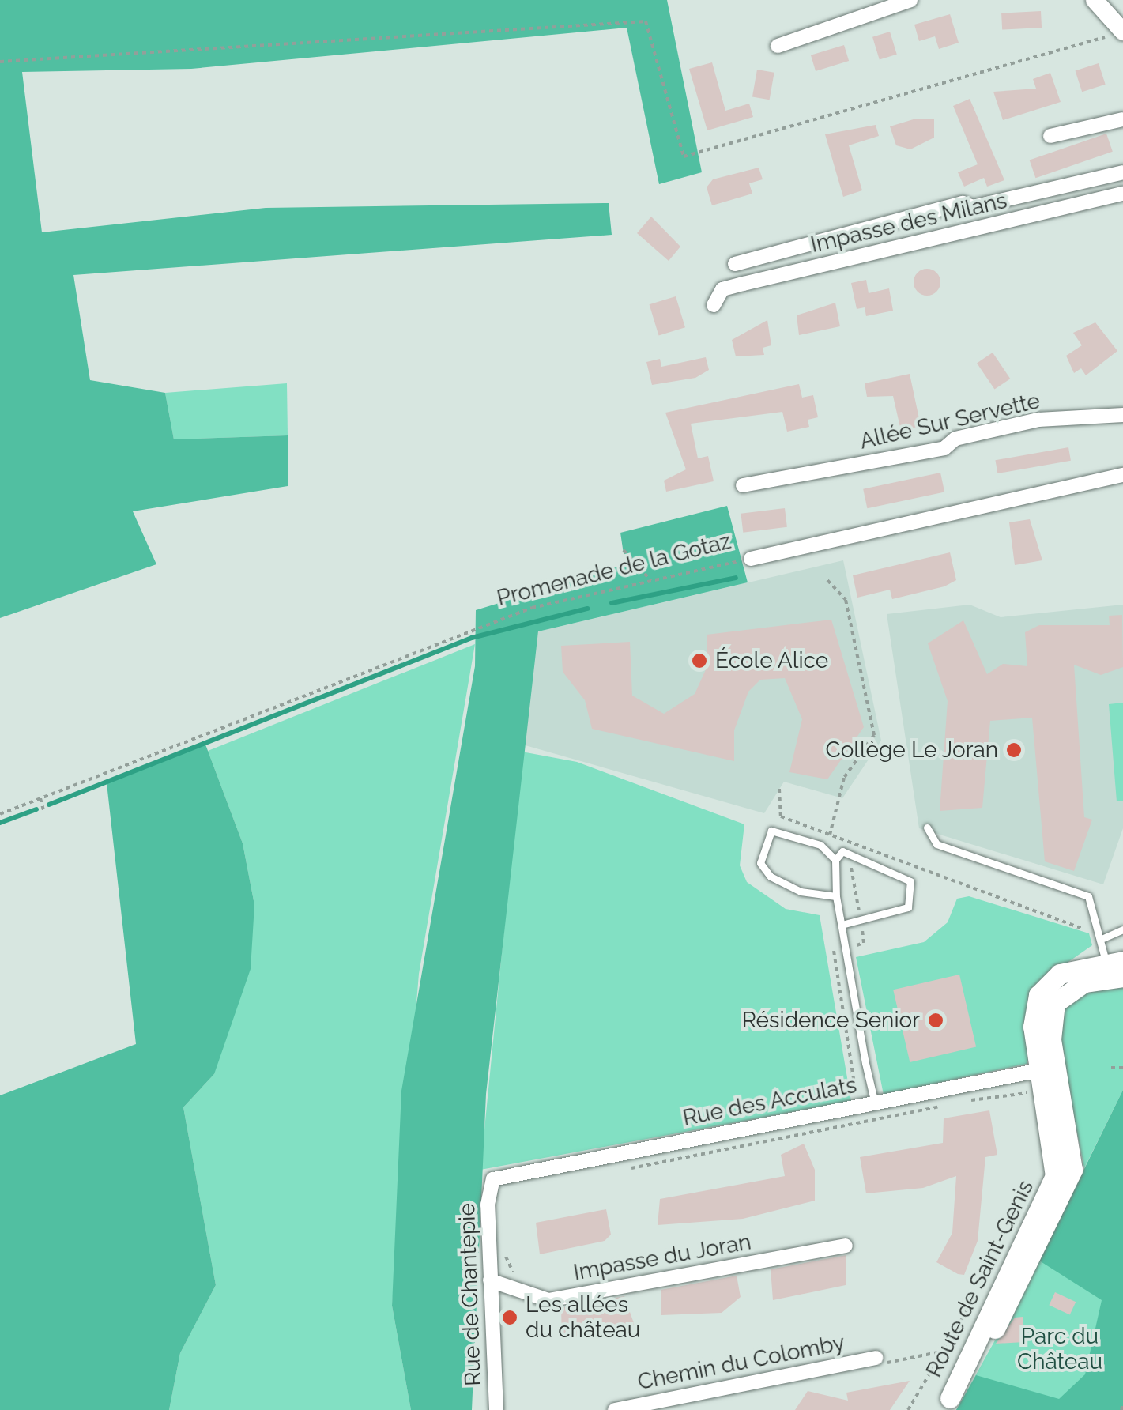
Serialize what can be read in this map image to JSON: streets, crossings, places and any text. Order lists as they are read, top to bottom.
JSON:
{
  "streets": {
    "main road": ["Route de Saint-Genis"],
    "street": [
      "Impasse des Milans",
      "Allée Sur Servette",
      "Promenade de la Gotaz",
      "Rue des Acculats",
      "Impasse du Joran",
      "Rue de Chantepie",
      "Chemin du Colomby"
    ]
  },
  "crossings": [
    ["Rue des Acculats", "Route de Saint-Genis"],
    ["Rue des Acculats", "Rue de Chantepie"],
    ["Impasse du Joran", "Rue de Chantepie"]
  ],
  "parks": ["Parc du Château"],
  "places": [
    "École Alice",
    "Collège Le Joran",
    "Résidence Senior",
    "Les allées du château"
  ]
}
